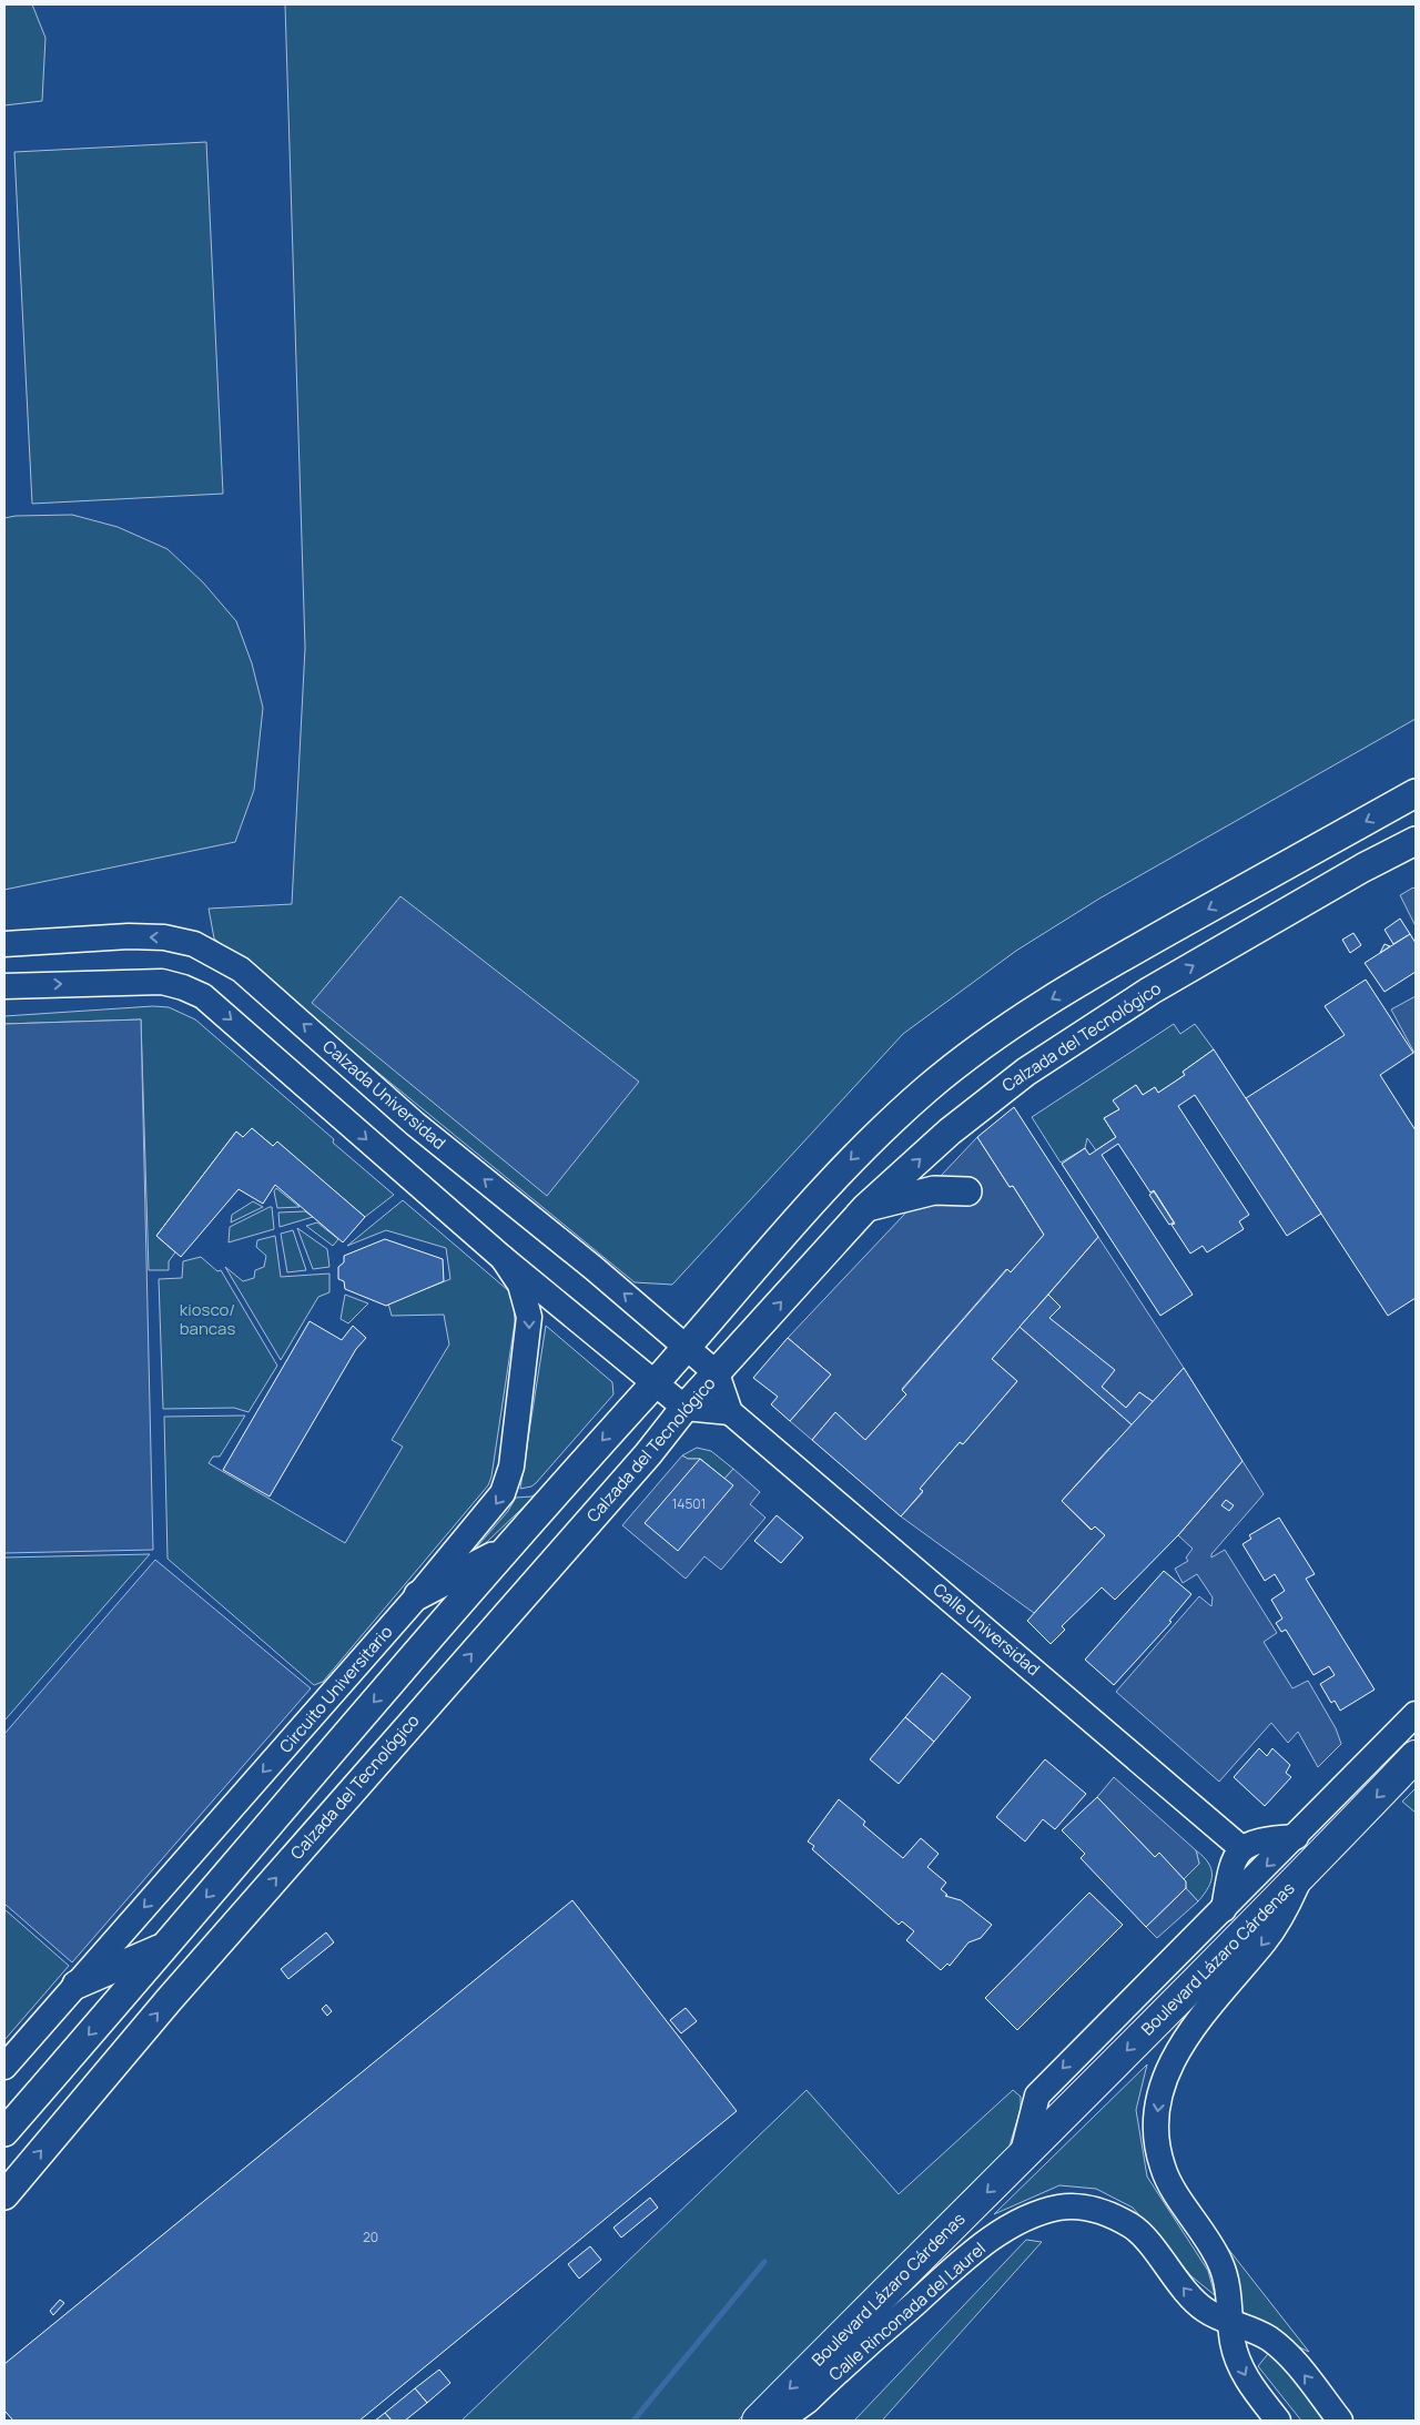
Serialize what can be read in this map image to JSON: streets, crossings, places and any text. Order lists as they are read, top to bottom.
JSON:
{
  "streets": {
    "highway": ["Boulevard Lázaro Cárdenas"],
    "main road": ["Calzada del Tecnológico"],
    "street": [
      "Calzada Universidad",
      "Calle Universidad",
      "Circuito Universitario",
      "Calle Rinconada del Laurel"
    ]
  },
  "crossings": [
    ["Calzada del Tecnológico", "Calzada Universidad"]
  ],
  "one_way": ["Circuito Universitario", "Boulevard Lázaro Cárdenas"],
  "parks": ["kiosco/ bancas"],
  "house_numbers": ["14501", "20"]
}
